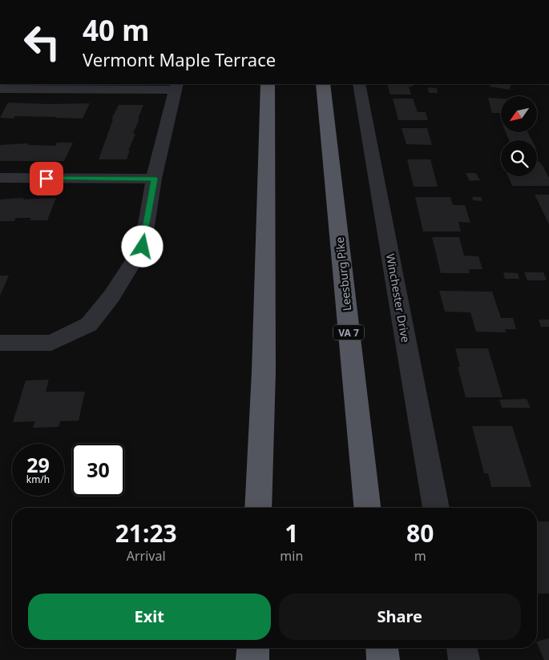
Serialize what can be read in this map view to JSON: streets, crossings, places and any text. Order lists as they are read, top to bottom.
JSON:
{
  "streets": {
    "highway": ["Leesburg Pike", "VA 7"],
    "street": ["Winchester Drive"]
  },
  "north": "bottom left",
  "page": {
    "turn": ["40 m", "Vermont Maple Terrace"],
    "speed": "29 km/h",
    "limit": "30",
    "eta": [
      "21:23",
      "Arrival",
      "1",
      "min",
      "80",
      "m"
    ],
    "buttons": ["Exit", "Share"]
  }
}
